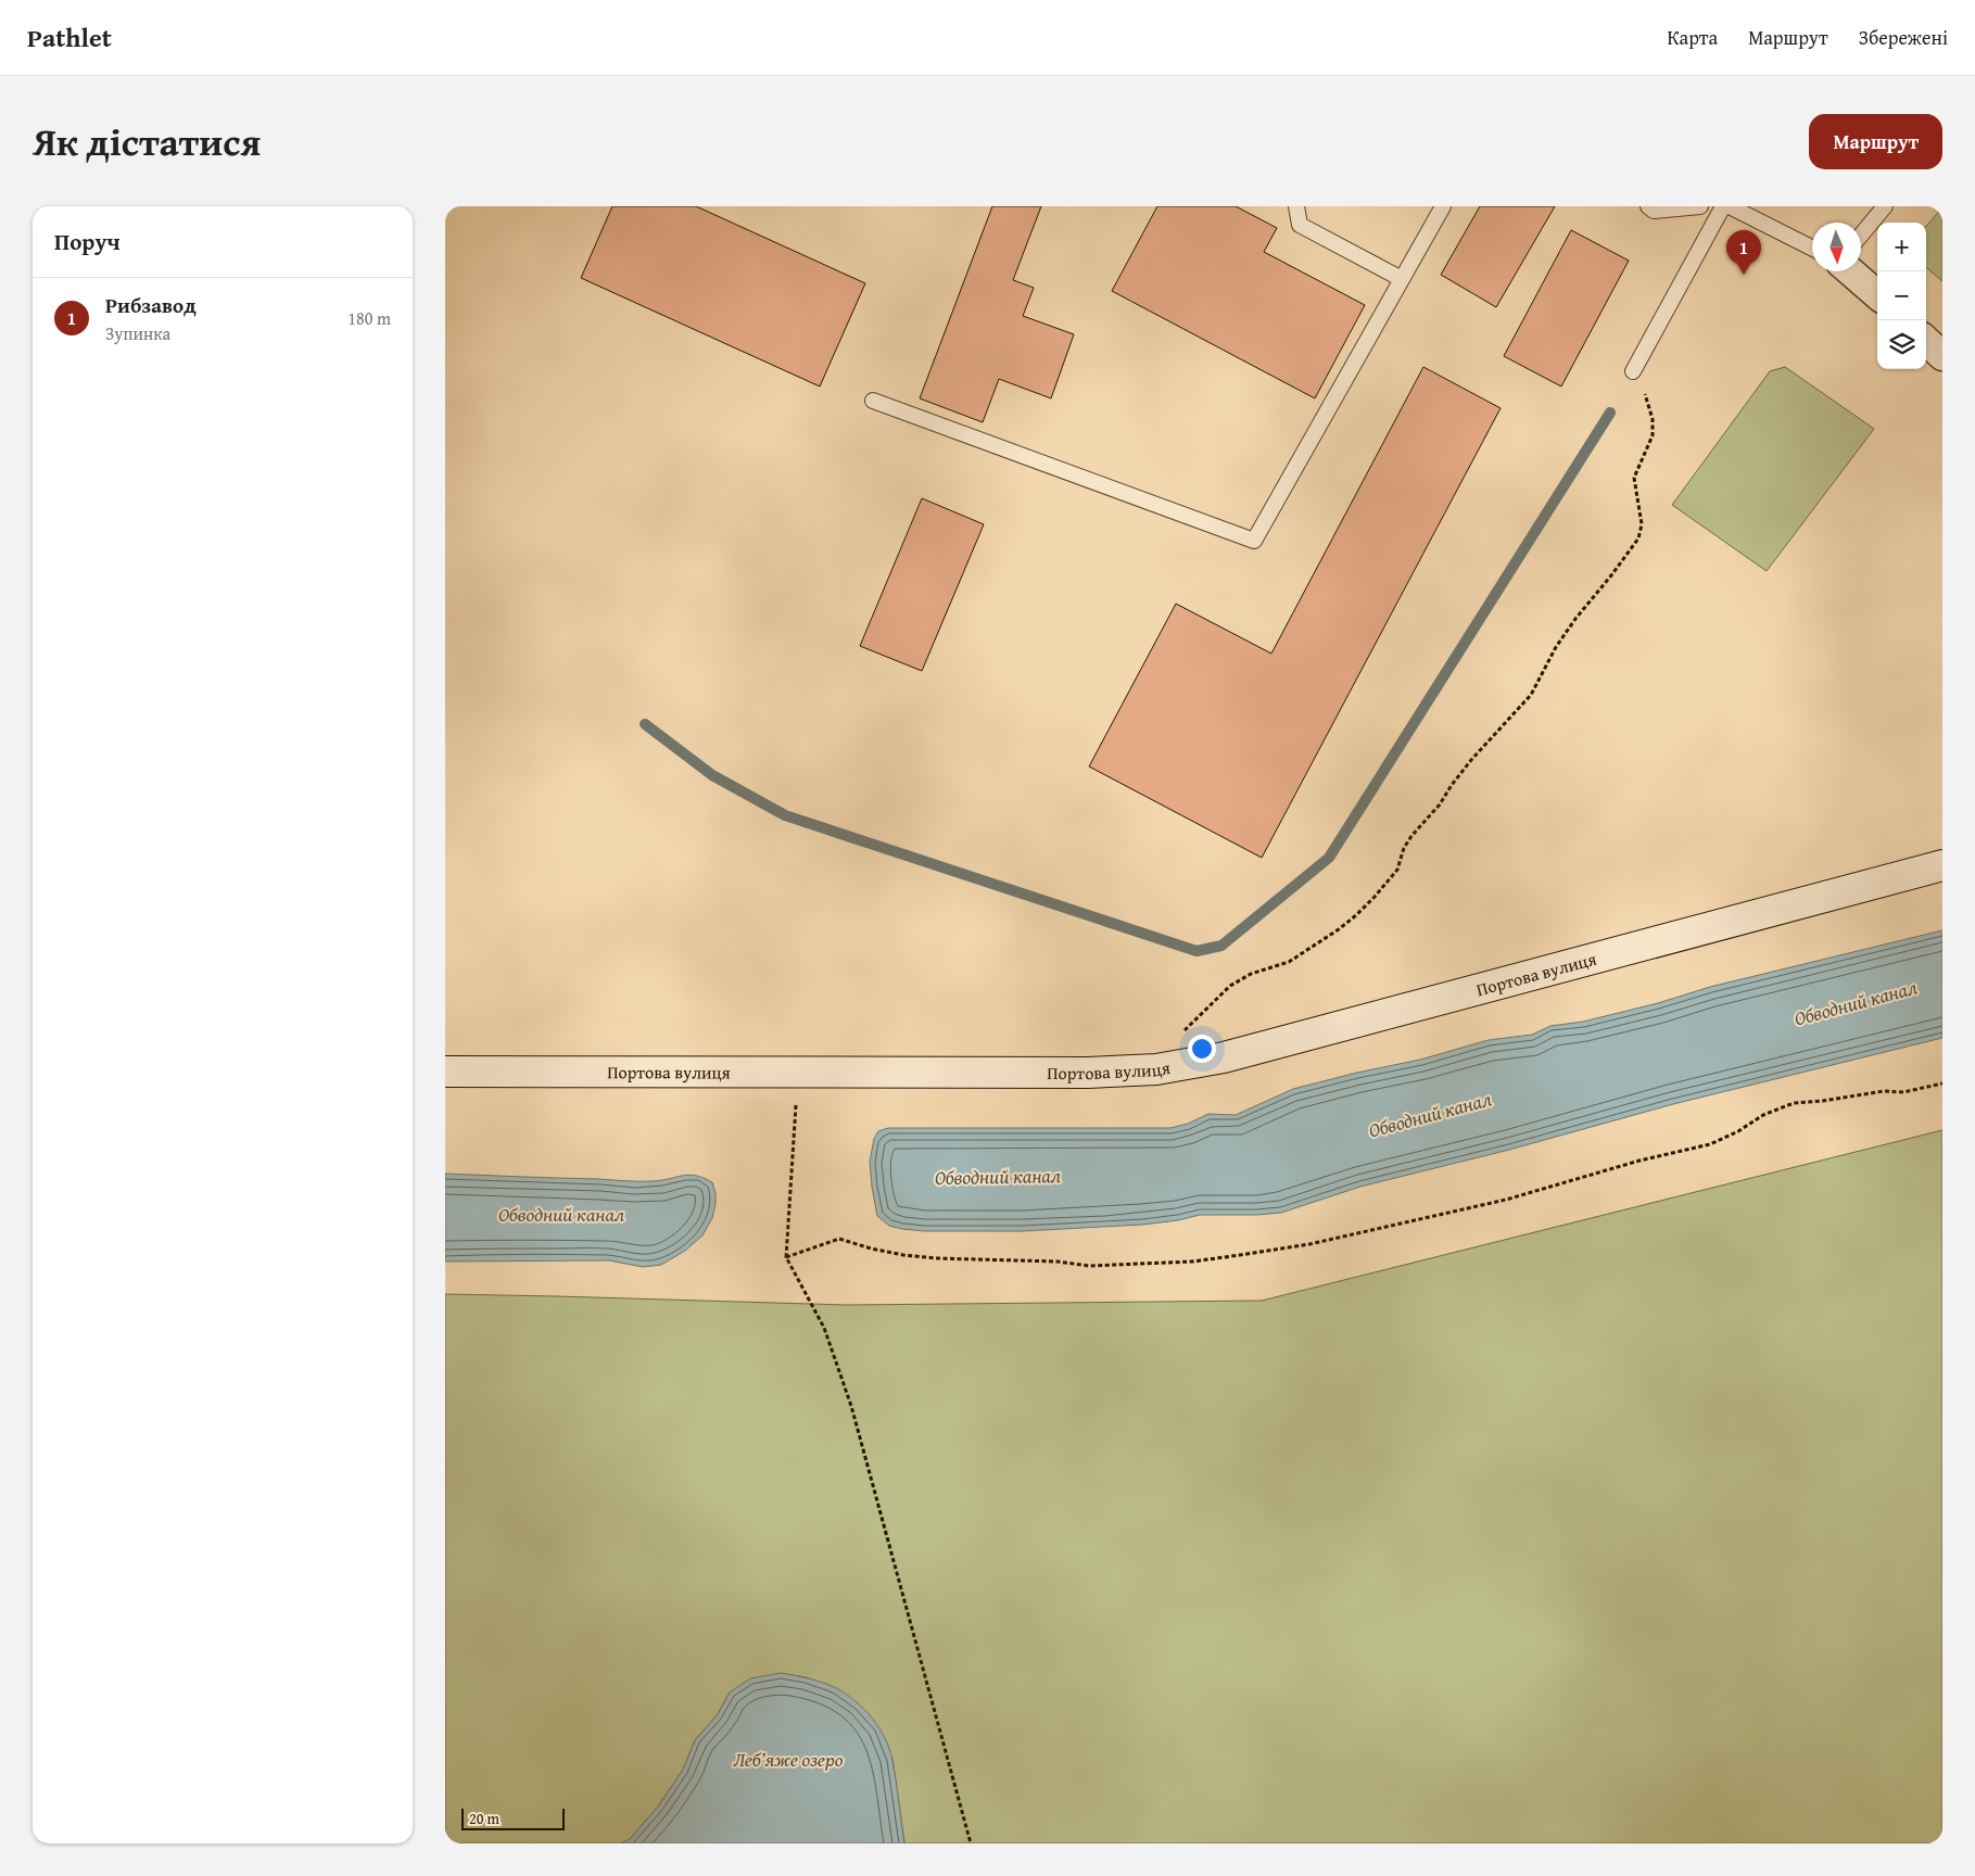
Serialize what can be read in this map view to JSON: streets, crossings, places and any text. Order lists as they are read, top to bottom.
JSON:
{
  "streets": {
    "street": ["Портова вулиця"]
  },
  "water": ["Обводний канал", "Леб’яже озеро"],
  "scale_bar": "20 m",
  "north": "bottom",
  "page": {
    "header": "Pathlet",
    "nav": ["Карта", "Маршрут", "Збережені"],
    "title": "Як дістатися",
    "buttons": "Маршрут",
    "heading": "Поруч",
    "map_buttons": ["+", "−"],
    "pins": "1",
    "list": [
      {
        "mark": "1",
        "name": "Рибзавод",
        "note": "Зупинка",
        "value": "180 m"
      }
    ],
    "scale": "20 m"
  }
}
